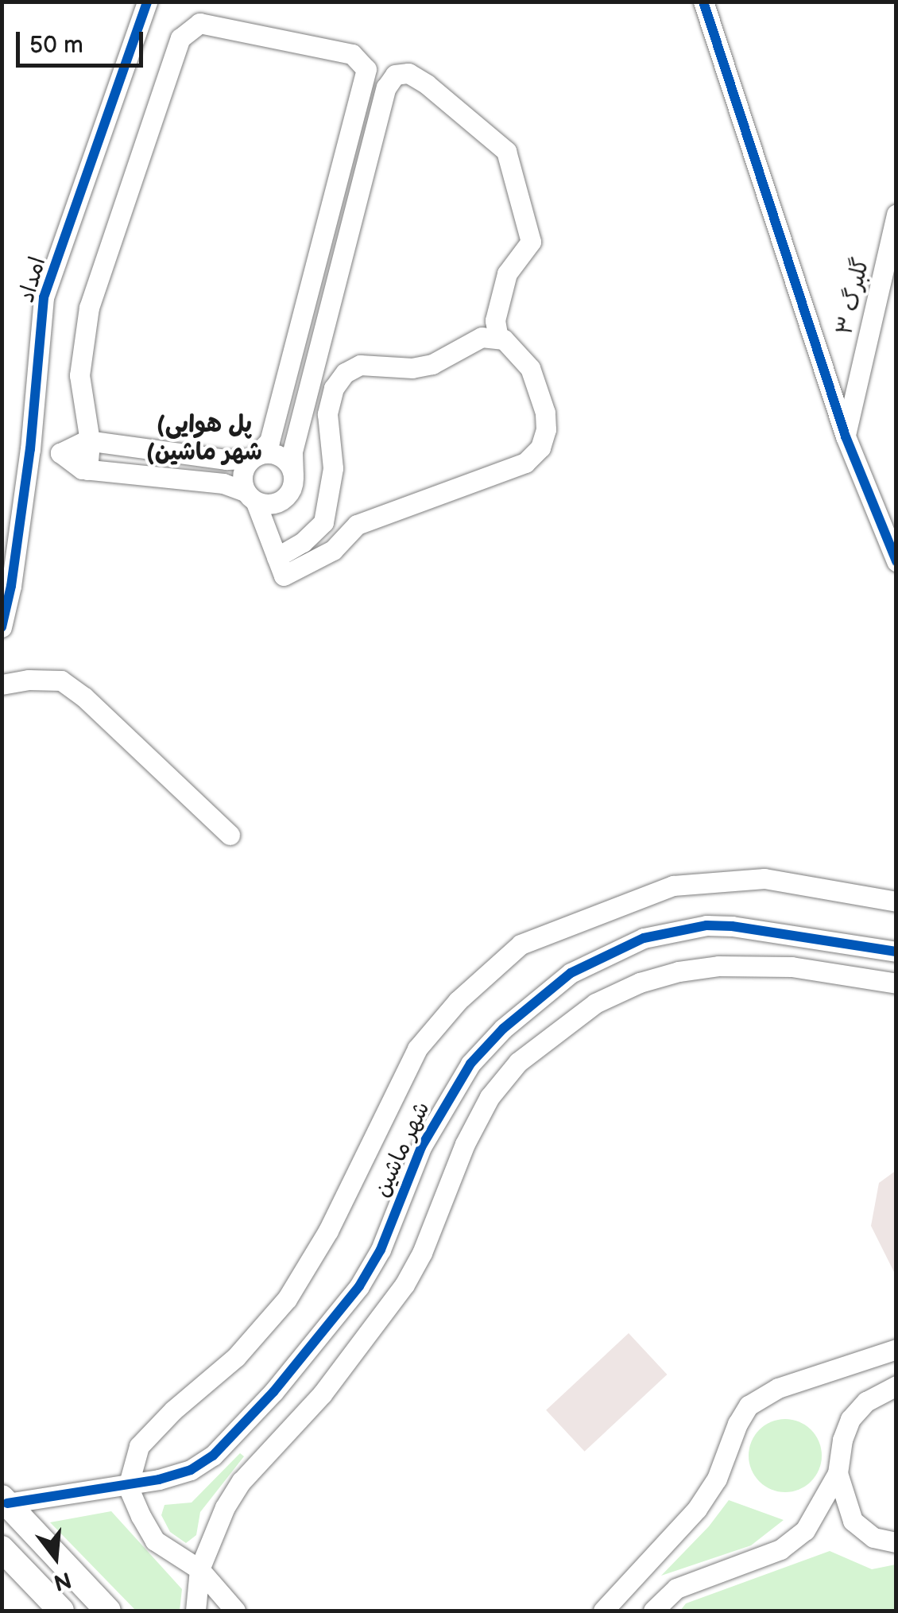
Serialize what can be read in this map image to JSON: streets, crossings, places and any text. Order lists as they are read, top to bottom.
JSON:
{
  "streets": {
    "street": ["امداد", "گلبرگ ۳", "شهر ماشین"]
  },
  "districts": ["(پل هوایی (شهر ماشین"],
  "scale_bar": "50 m",
  "north": "bottom"
}
